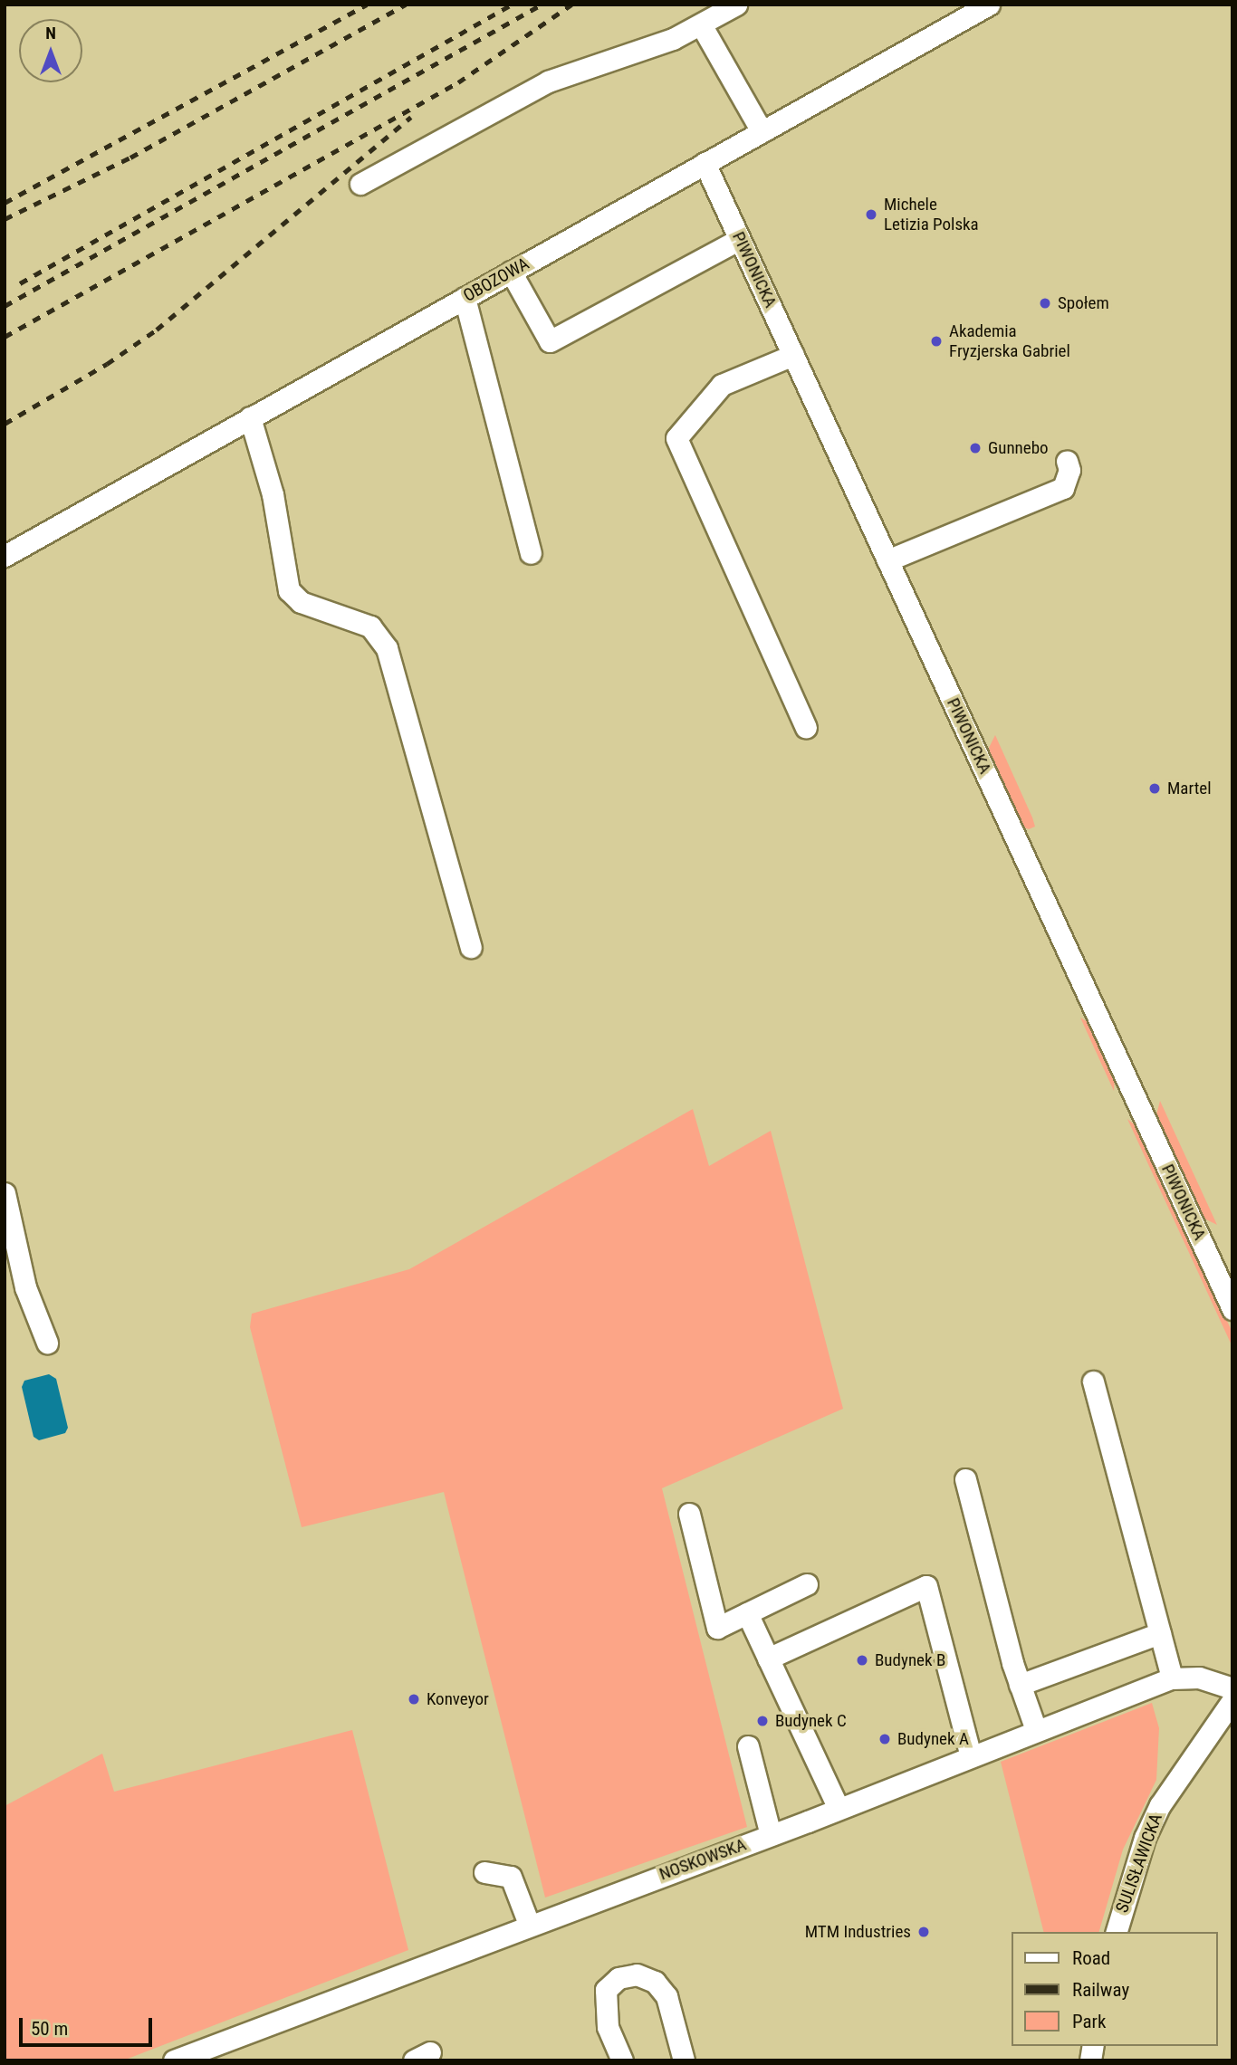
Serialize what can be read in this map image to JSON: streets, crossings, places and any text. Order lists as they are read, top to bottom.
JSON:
{
  "streets": {
    "street": [
      "PIWONICKA",
      "OBOZOWA",
      "NOSKOWSKA",
      "SULISŁAWICKA"
    ]
  },
  "crossings": [
    ["PIWONICKA", "OBOZOWA"]
  ],
  "places": [
    "Michele Letizia Polska",
    "Społem",
    "Akademia Fryzjerska Gabriel",
    "Gunnebo",
    "Martel",
    "Budynek B",
    "Konveyor",
    "Budynek C",
    "Budynek A",
    "MTM Industries"
  ],
  "legend": ["Road", "Railway", "Park"],
  "scale_bar": "50 m",
  "north": "top"
}
